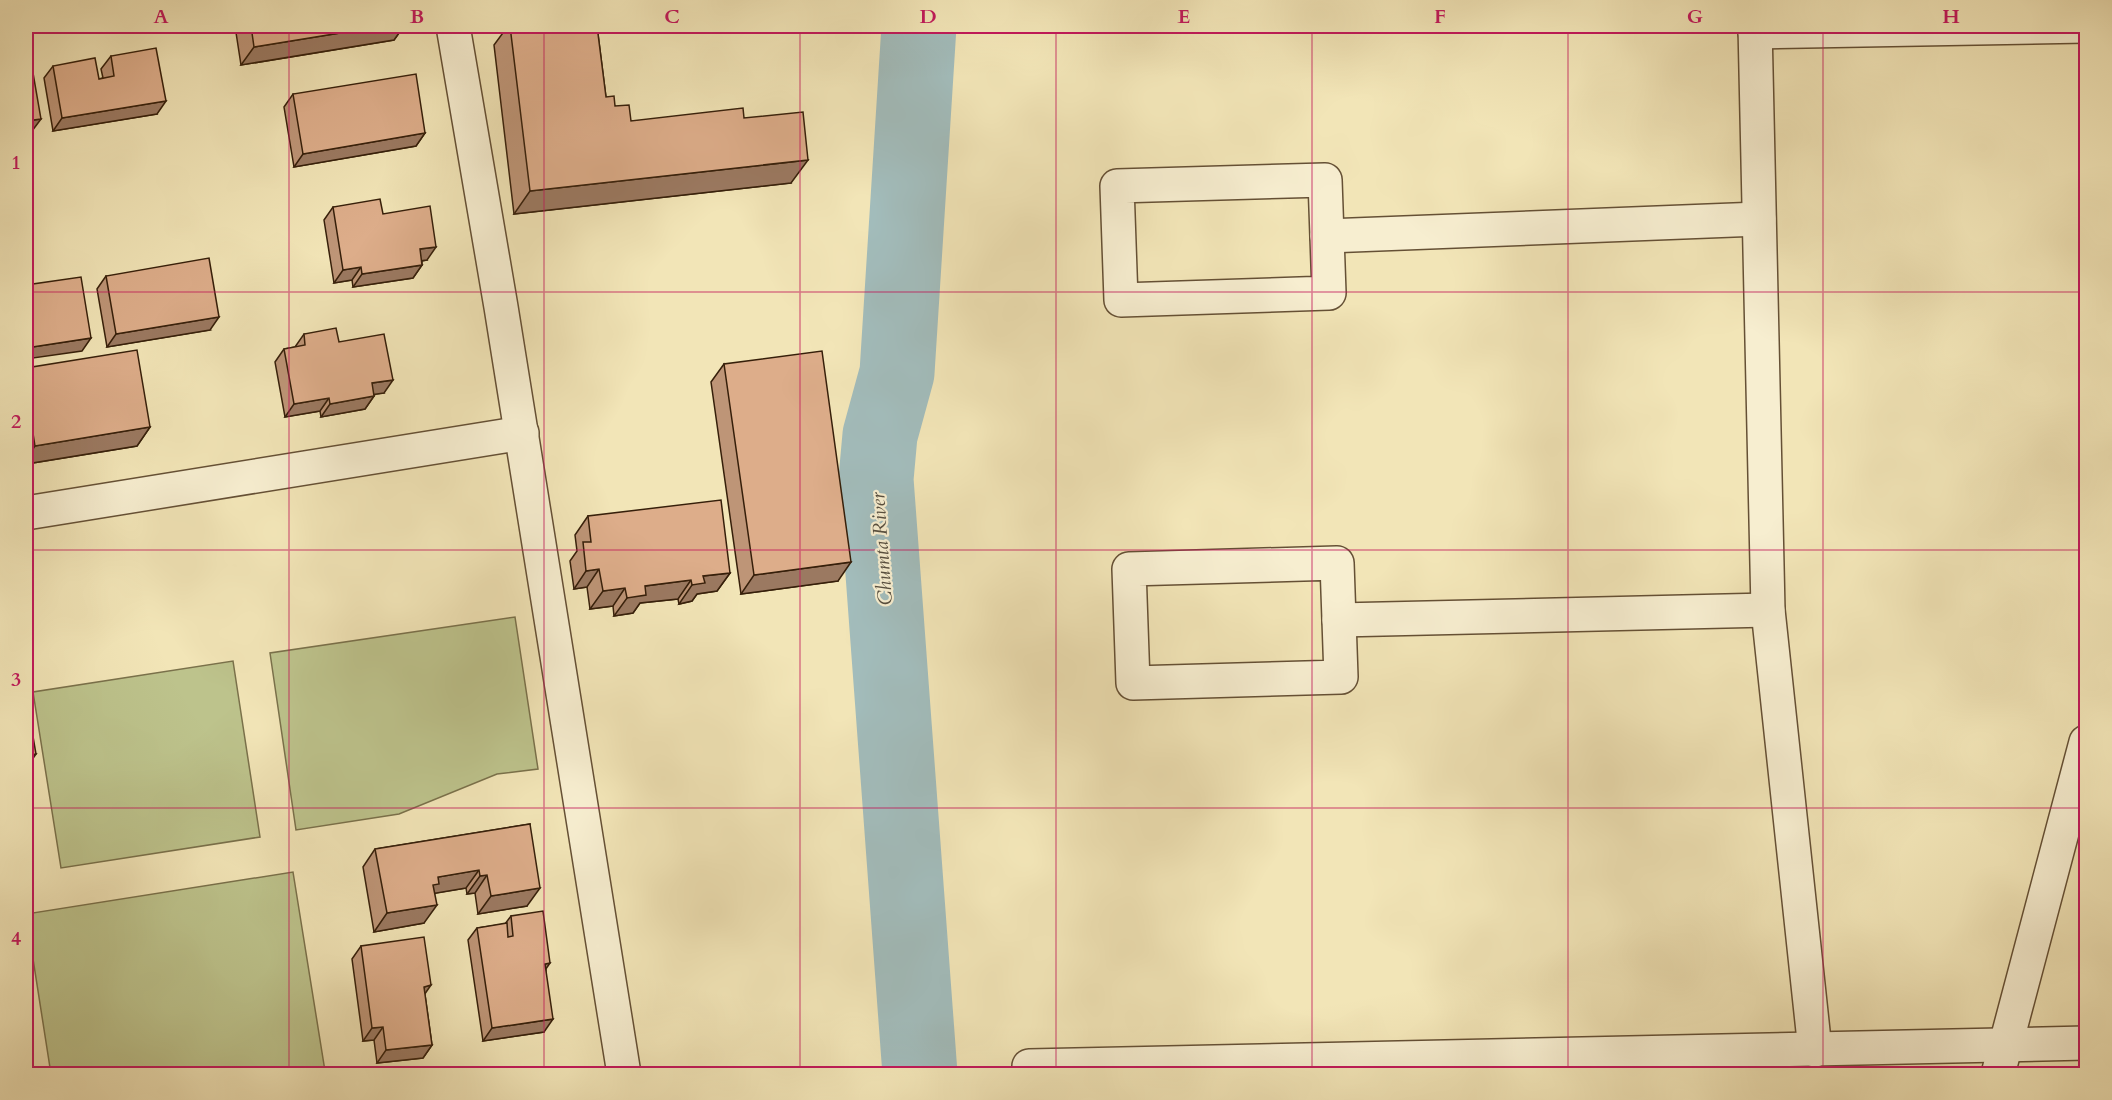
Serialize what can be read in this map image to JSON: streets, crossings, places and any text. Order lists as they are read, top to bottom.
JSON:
{
  "water": ["Chumta River"],
  "grid": {
    "columns": [
      "A",
      "B",
      "C",
      "D",
      "E",
      "F",
      "G",
      "H"
    ],
    "rows": [
      "1",
      "2",
      "3",
      "4"
    ]
  }
}
